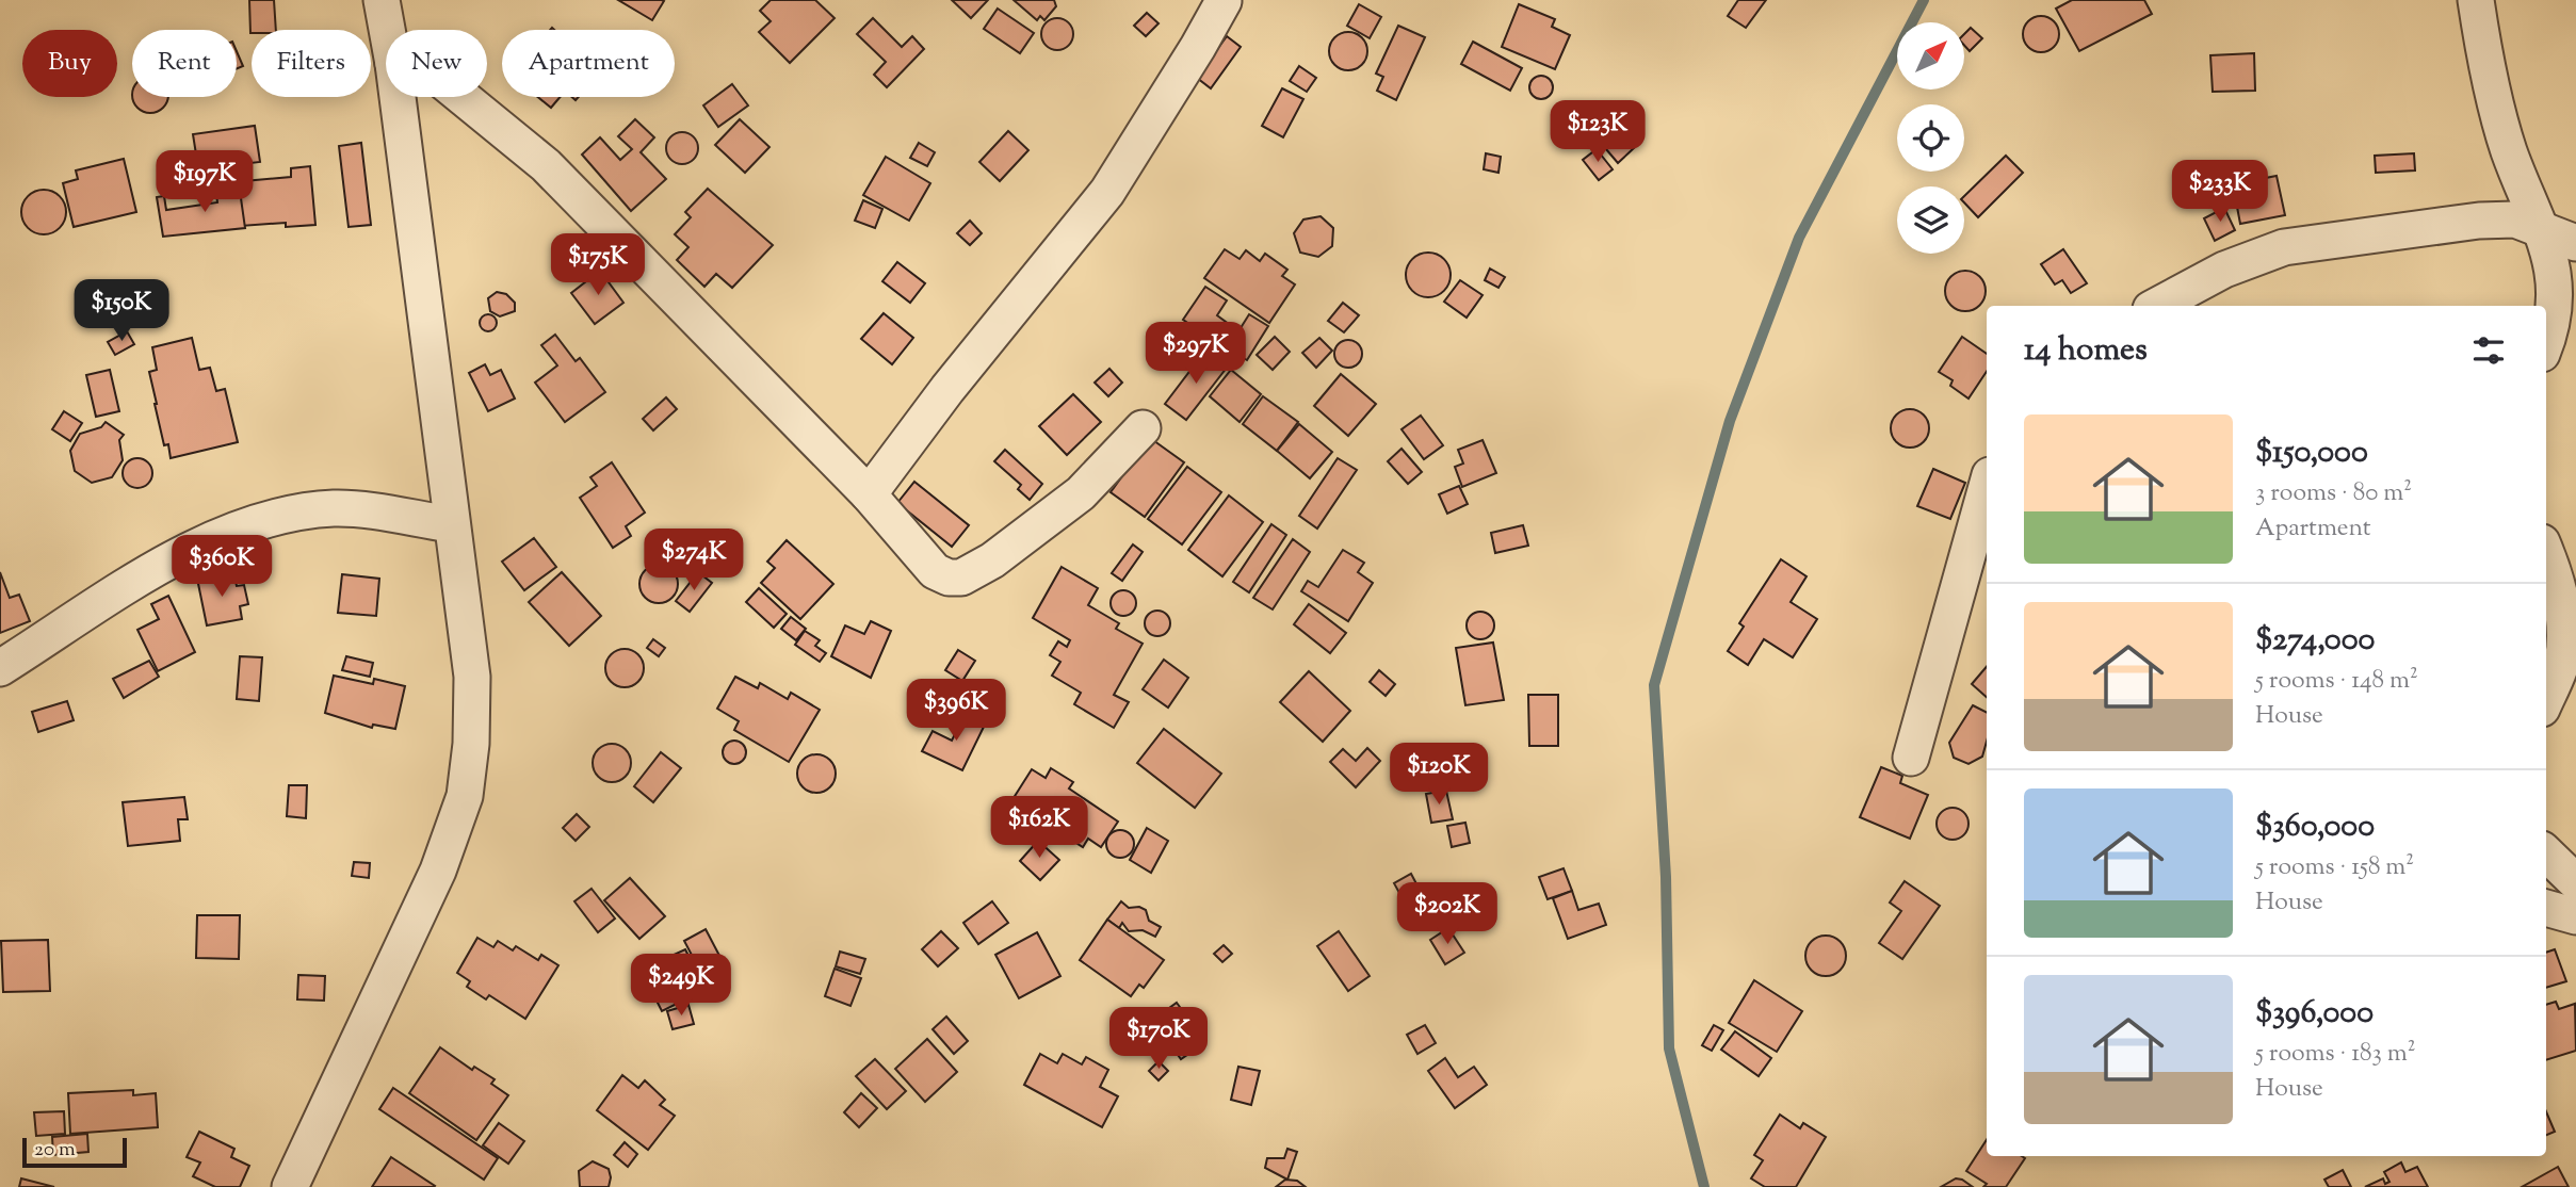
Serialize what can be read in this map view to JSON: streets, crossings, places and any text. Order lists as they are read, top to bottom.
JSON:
{
  "scale_bar": "20 m",
  "north": "top right",
  "page": {
    "chip": [
      "Buy",
      "Rent",
      "Filters",
      "New",
      "Apartment"
    ],
    "price": [
      "$123K",
      "$197K",
      "$233K",
      "$175K",
      "$150K",
      "$297K",
      "$274K",
      "$360K",
      "$396K",
      "$120K",
      "$162K",
      "$202K",
      "$249K",
      "$170K"
    ],
    "heading": "14 homes",
    "list": [
      {
        "name": "$150,000",
        "note": "3 rooms · 80 m² · Apartment"
      },
      {
        "name": "$274,000",
        "note": "5 rooms · 148 m² · House"
      },
      {
        "name": "$360,000",
        "note": "5 rooms · 158 m² · House"
      },
      {
        "name": "$396,000",
        "note": "5 rooms · 183 m² · House"
      }
    ],
    "scale": "20 m"
  }
}
